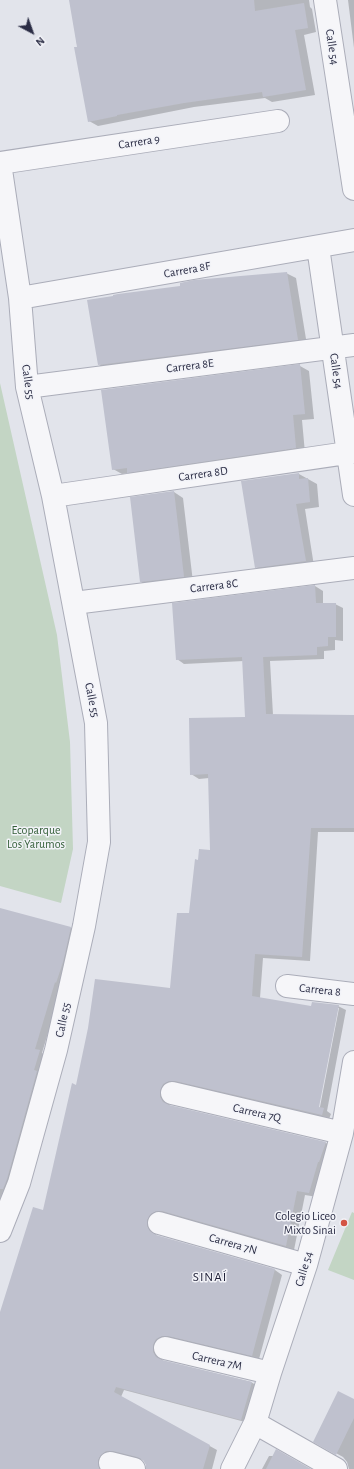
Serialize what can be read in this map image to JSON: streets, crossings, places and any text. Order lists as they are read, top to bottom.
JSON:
{
  "streets": {
    "street": [
      "Calle 54",
      "Carrera 9",
      "Carrera 8F",
      "Carrera 8E",
      "Calle 55",
      "Carrera 8D",
      "Carrera 8C",
      "Carrera 8",
      "Carrera 7Q",
      "Carrera 7N",
      "Carrera 7M"
    ]
  },
  "crossings": [
    ["Calle 54", "Carrera 8F"],
    ["Calle 54", "Carrera 8E"],
    ["Calle 54", "Carrera 8D"],
    ["Calle 54", "Carrera 7Q"],
    ["Calle 54", "Carrera 7N"],
    ["Calle 54", "Carrera 7M"],
    ["Carrera 9", "Calle 55"],
    ["Carrera 8F", "Calle 55"],
    ["Carrera 8E", "Calle 55"],
    ["Calle 55", "Carrera 8D"],
    ["Calle 55", "Carrera 8C"]
  ],
  "districts": ["SINAÍ"],
  "parks": ["Ecoparque Los Yarumos"],
  "places": ["Colegio Liceo Mixto Sinai"],
  "north": "bottom right"
}
